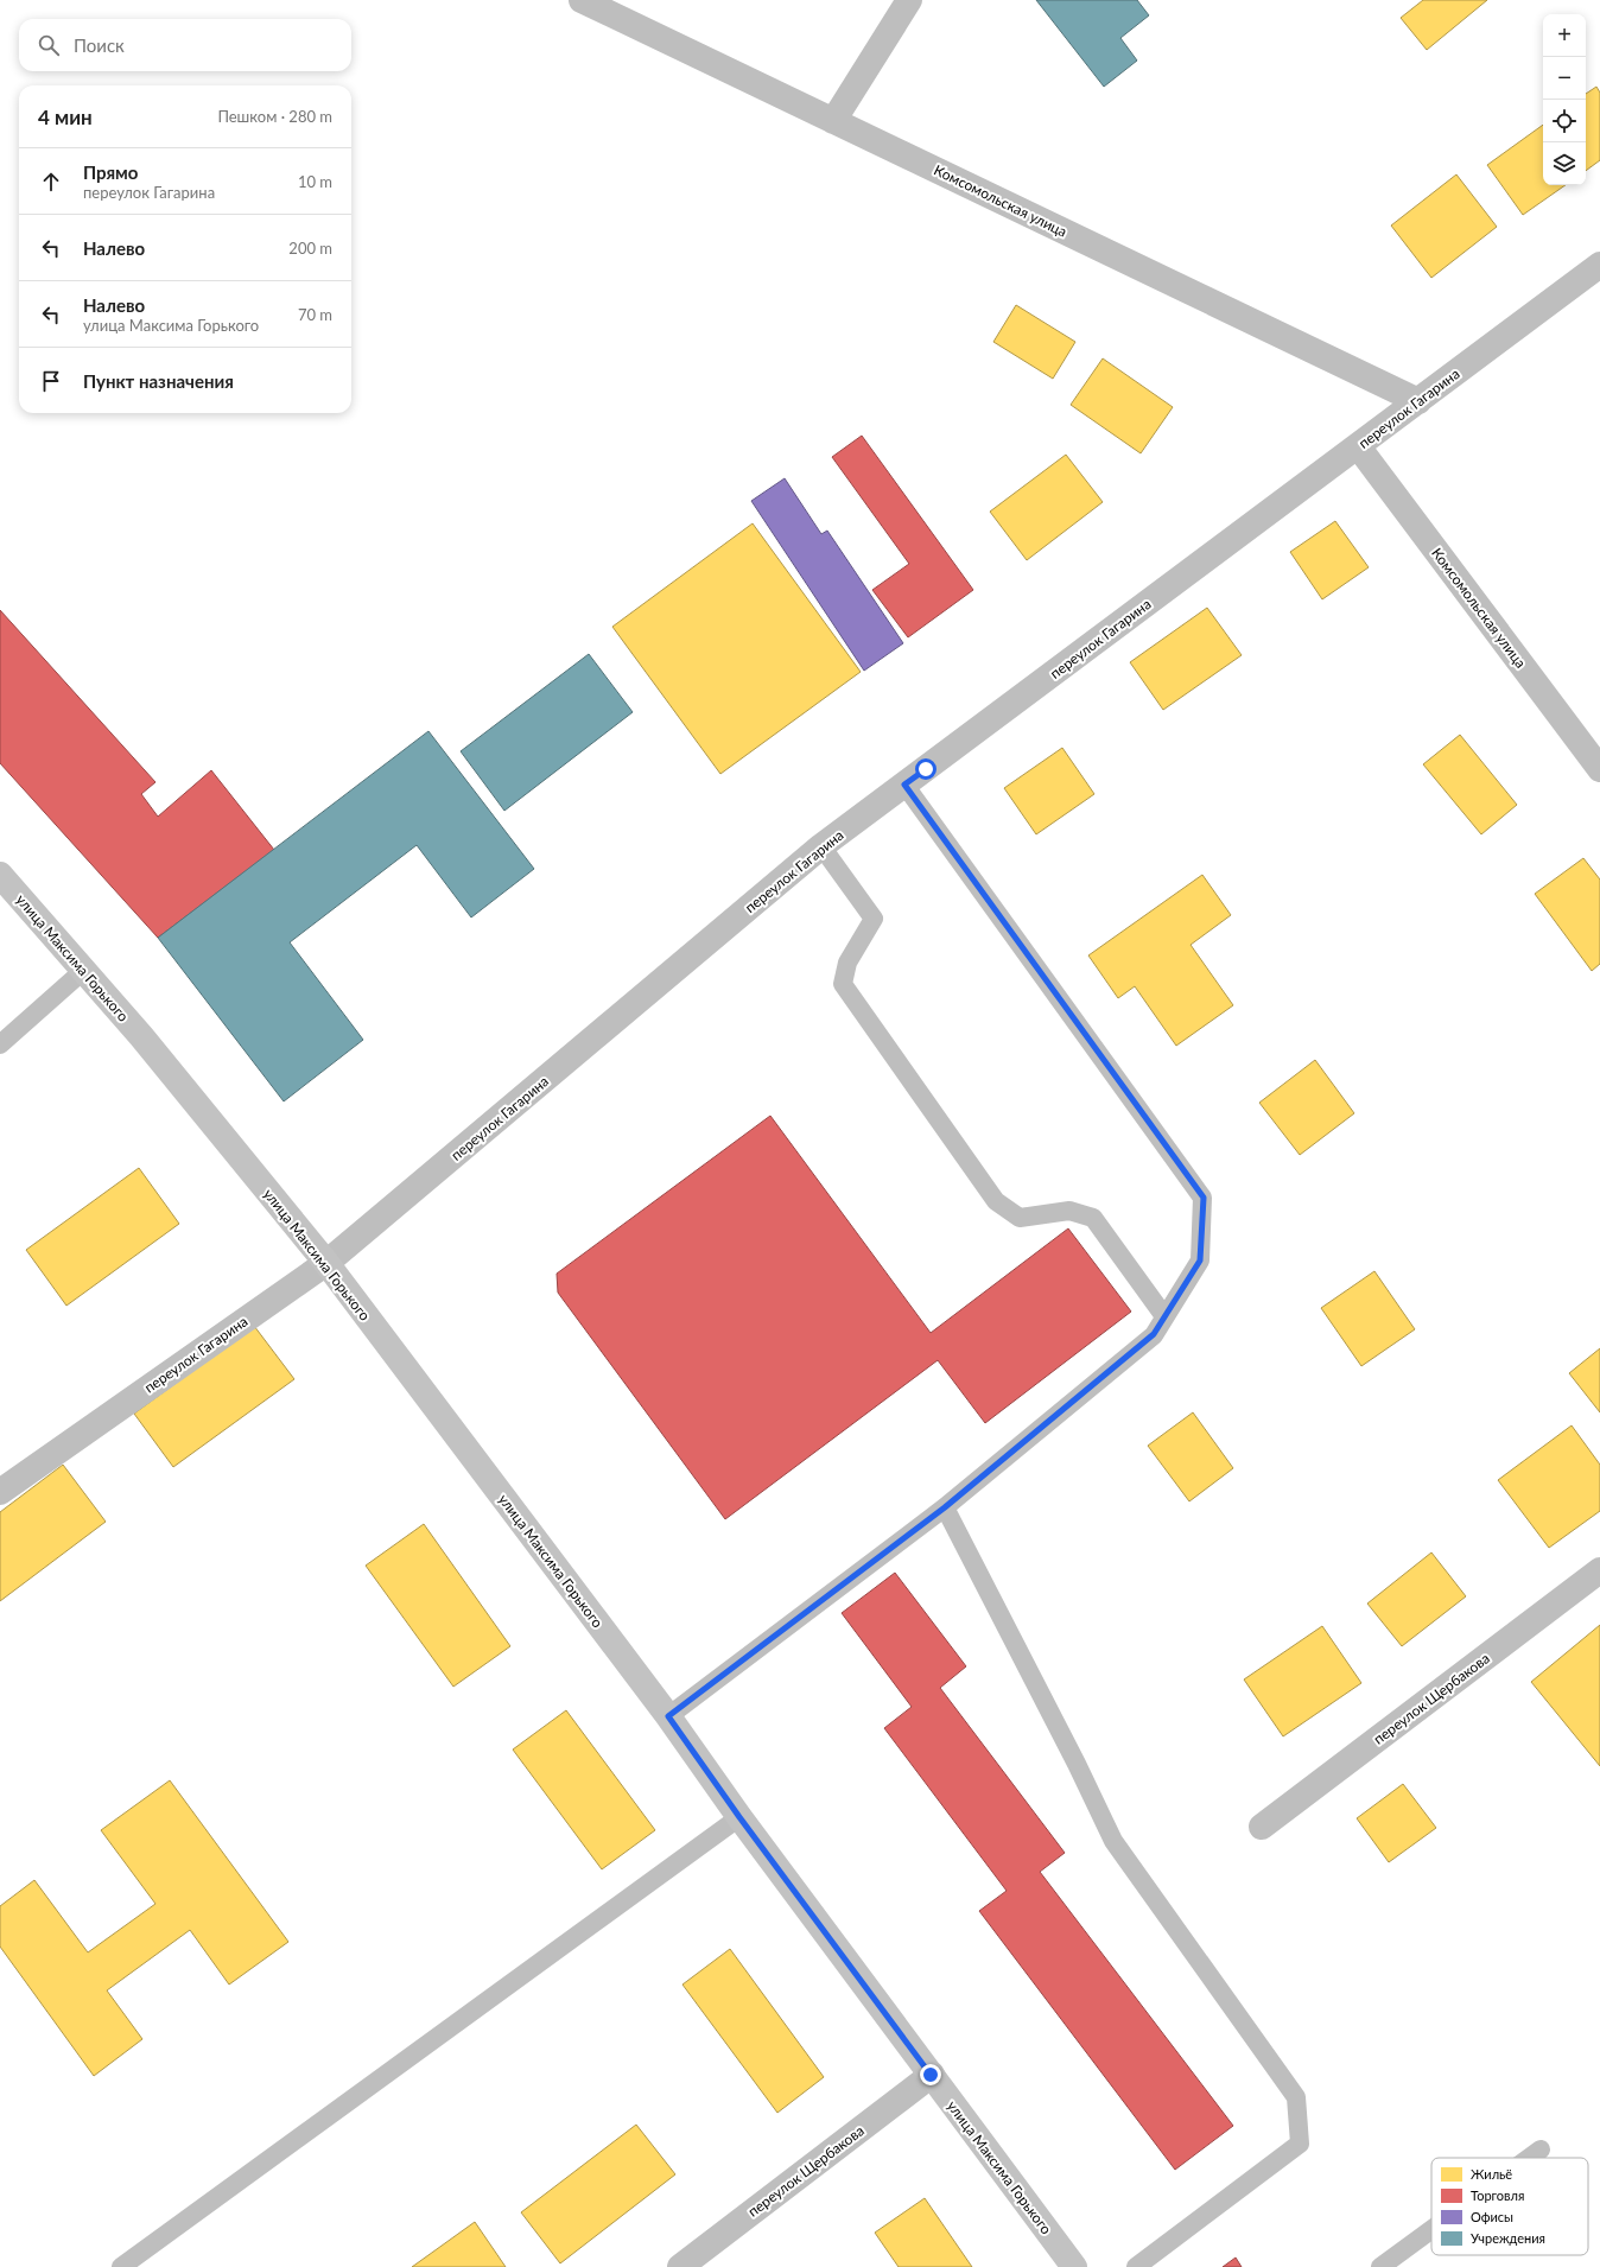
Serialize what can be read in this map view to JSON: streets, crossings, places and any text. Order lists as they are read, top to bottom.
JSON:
{
  "streets": {
    "main road": ["улица Максима Горького"],
    "street": ["Комсомольская улица", "переулок Гагарина", "переулок Щербакова"]
  },
  "crossings": [
    ["Комсомольская улица", "переулок Гагарина"],
    ["переулок Гагарина", "улица Максима Горького"],
    ["улица Максима Горького", "переулок Щербакова"]
  ],
  "legend": [
    "Жильё",
    "Торговля",
    "Офисы",
    "Учреждения"
  ],
  "page": {
    "map_buttons": ["+", "−"],
    "search": "Поиск",
    "heading": ["4 мин", "Пешком · 280 m"],
    "list": [
      ["Прямо", "переулок Гагарина", "10 m"],
      ["Налево", "200 m"],
      ["Налево", "улица Максима Горького", "70 m"],
      "Пункт назначения"
    ]
  }
}
